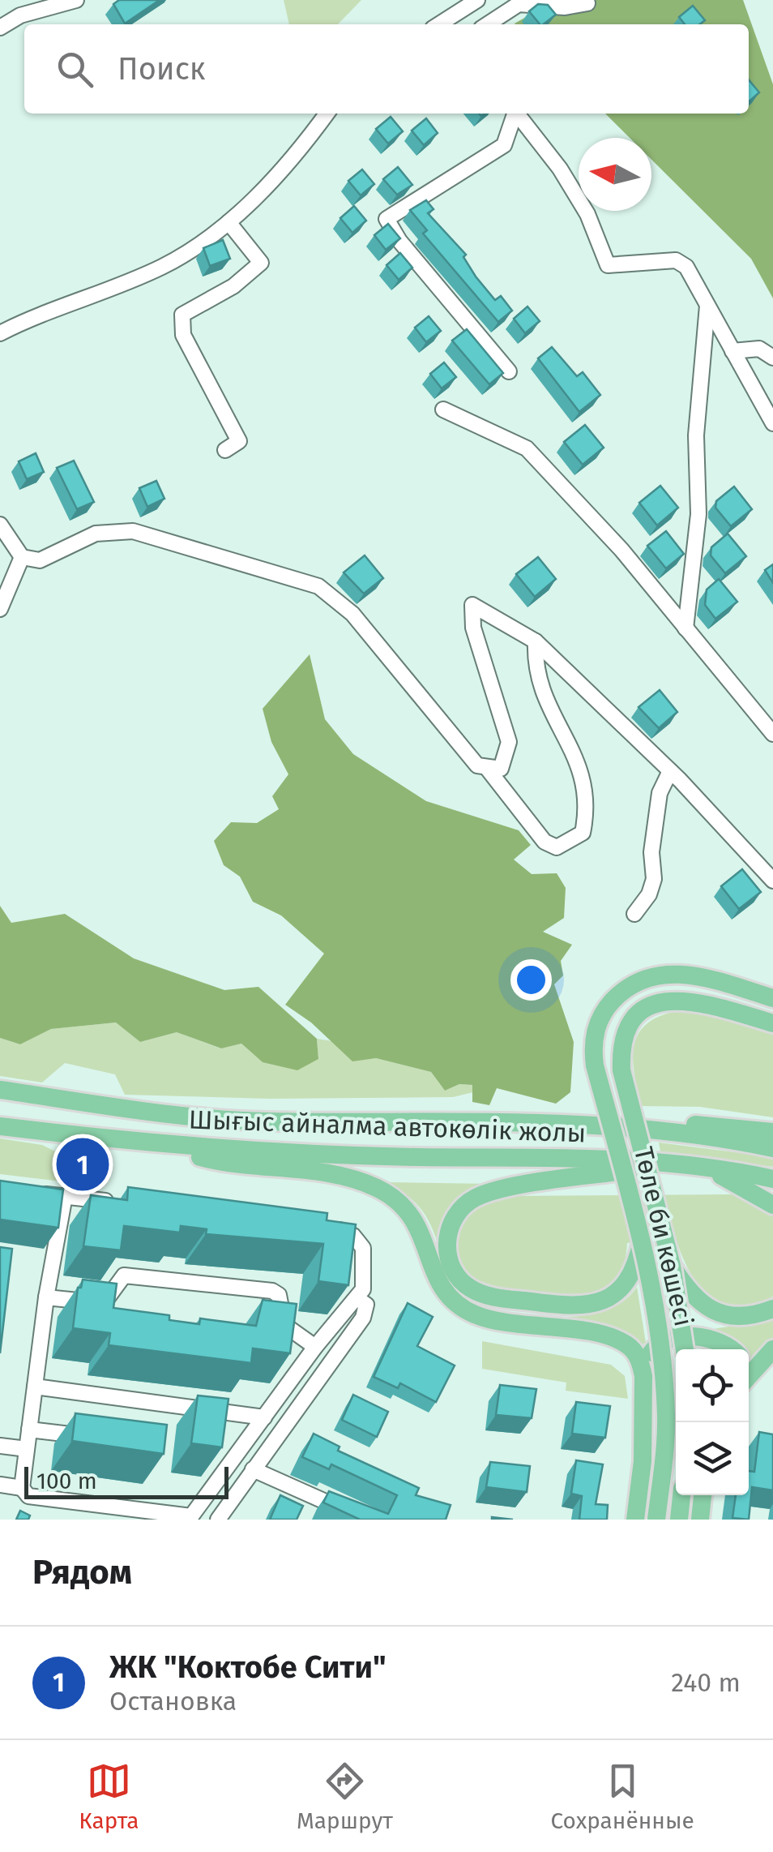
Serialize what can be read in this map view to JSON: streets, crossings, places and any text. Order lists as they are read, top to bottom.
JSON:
{
  "streets": {
    "main road": ["Шығыс айналма автокөлік жолы", "Төле би көшесі"]
  },
  "scale_bar": "100 m",
  "north": "left",
  "page": {
    "search": "Поиск",
    "pins": "1",
    "scale": "100 m",
    "heading": "Рядом",
    "list": [
      {
        "mark": "1",
        "name": "ЖК \"Коктобе Сити\"",
        "note": "Остановка",
        "value": "240 m"
      }
    ],
    "nav": ["Карта", "Маршрут", "Сохранённые"]
  }
}
